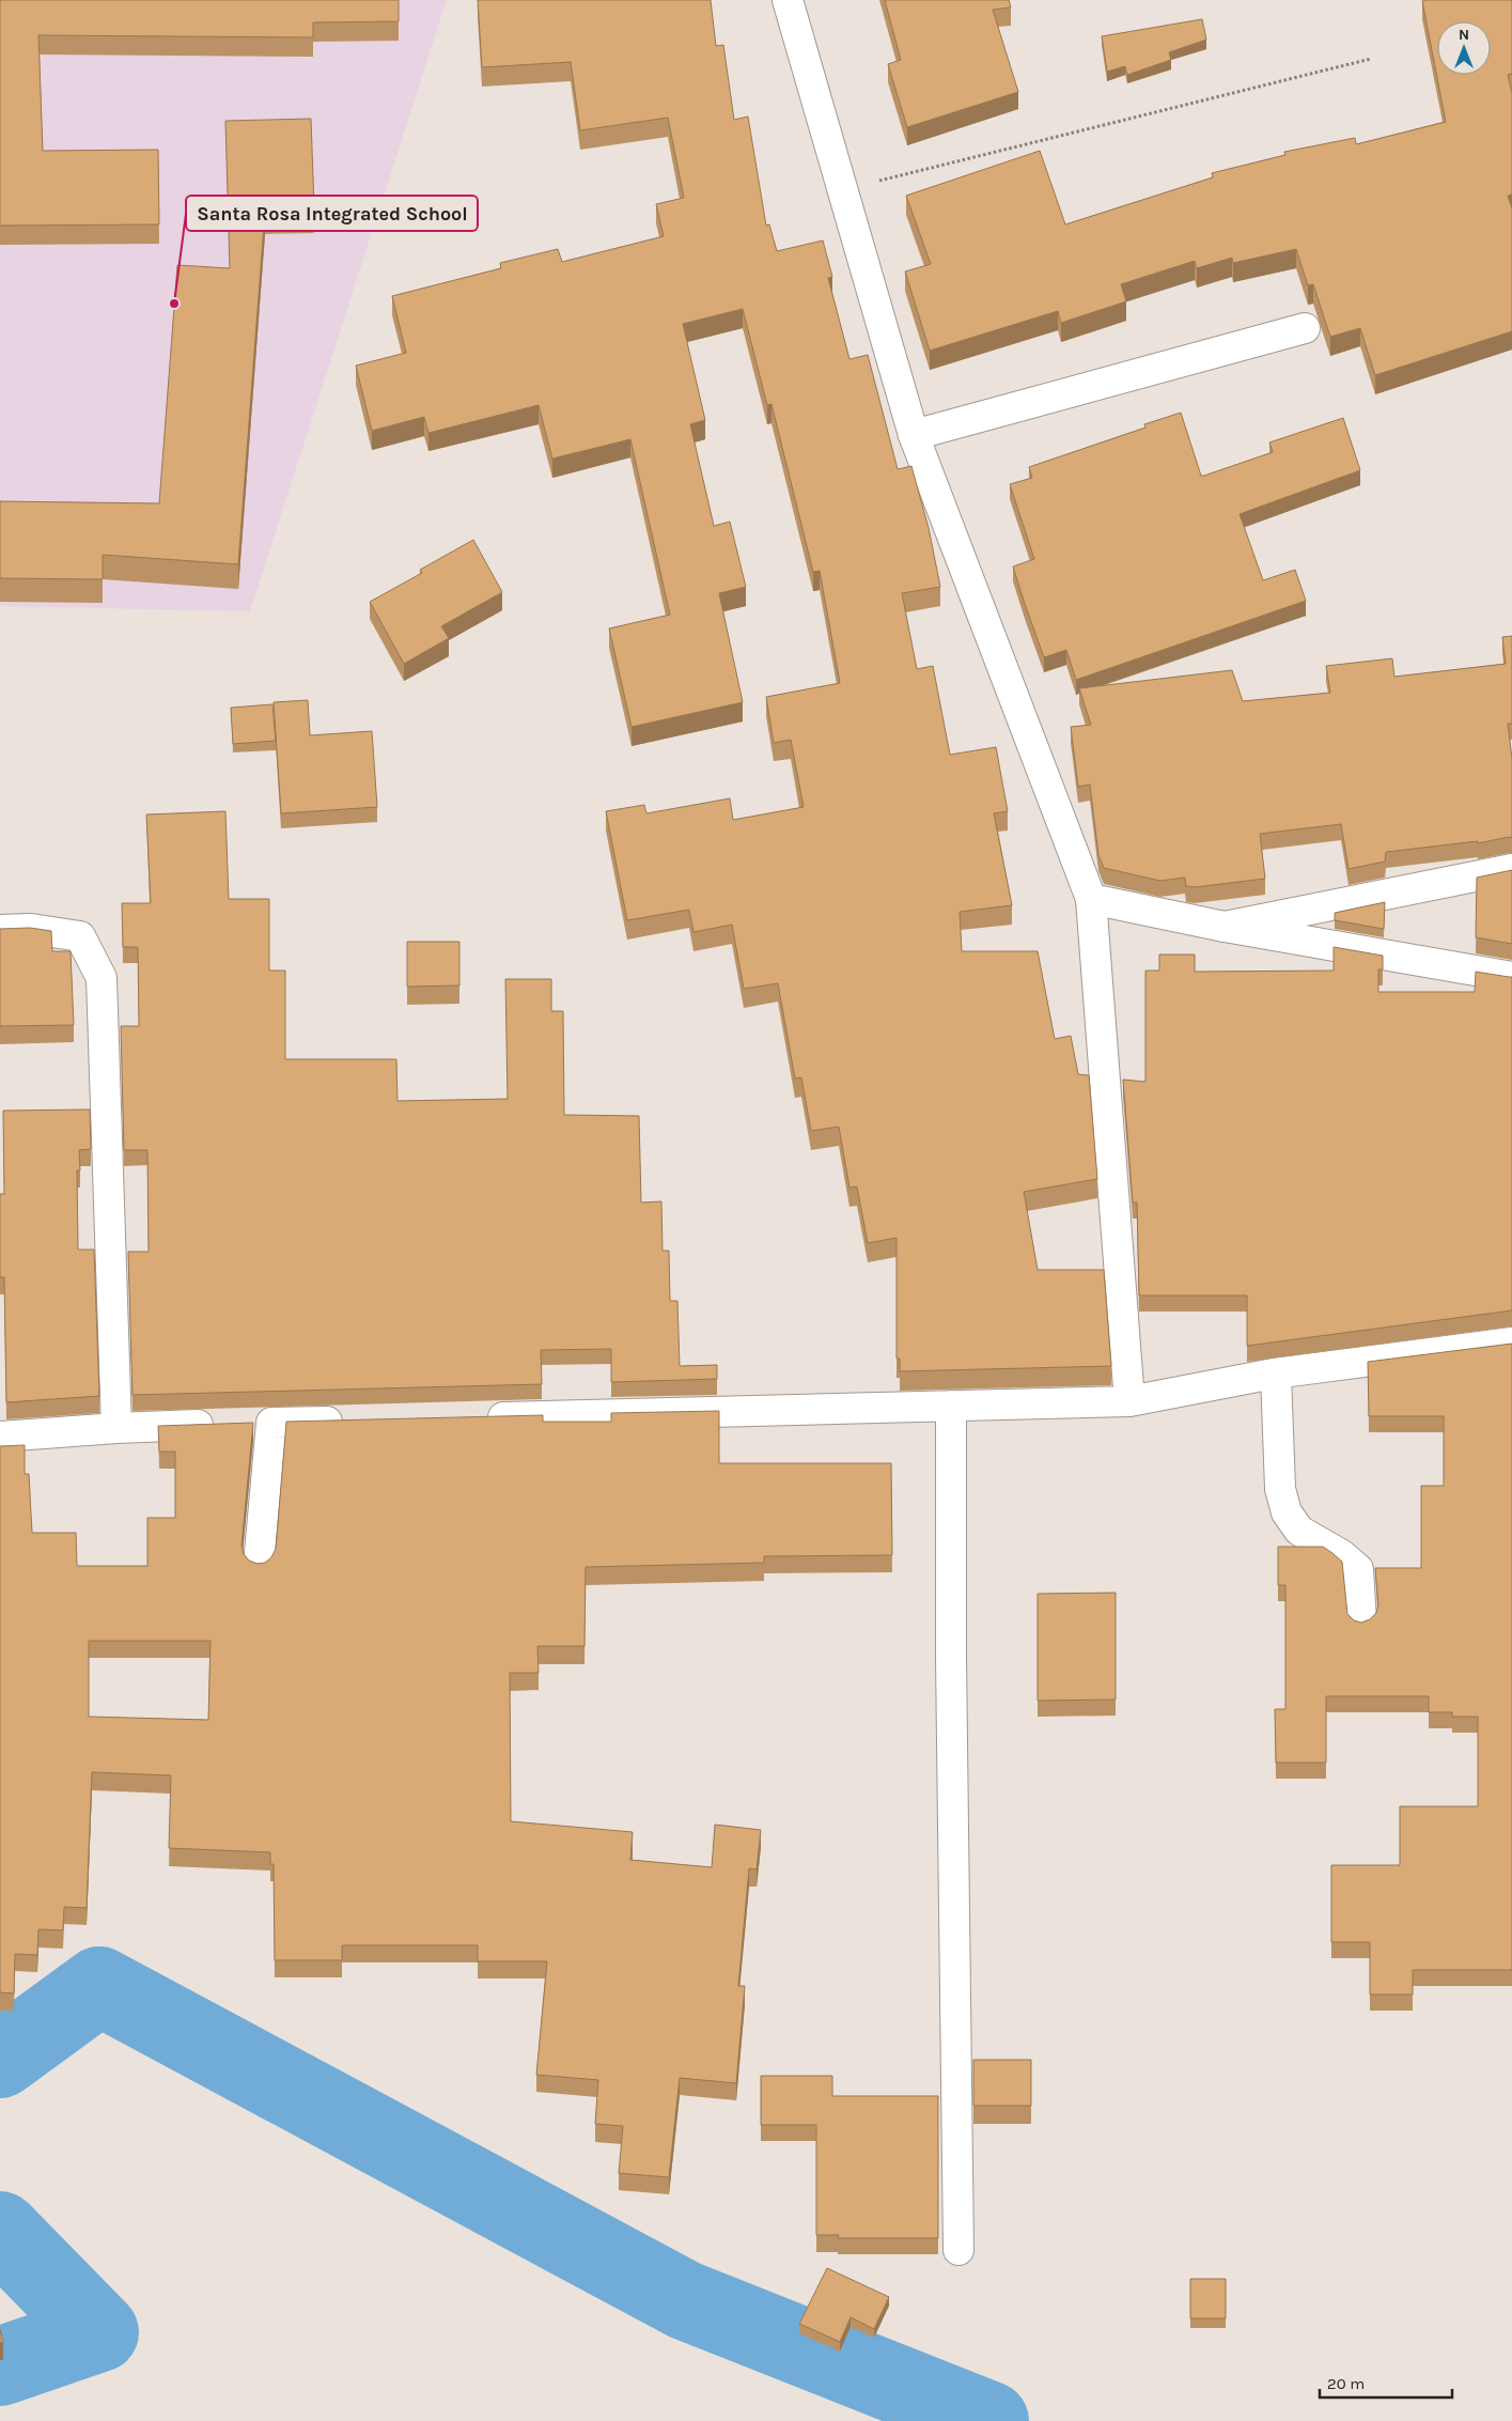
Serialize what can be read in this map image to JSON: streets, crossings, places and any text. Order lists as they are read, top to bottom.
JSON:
{
  "places": ["Santa Rosa Integrated School"],
  "scale_bar": "20 m",
  "north": "top"
}
